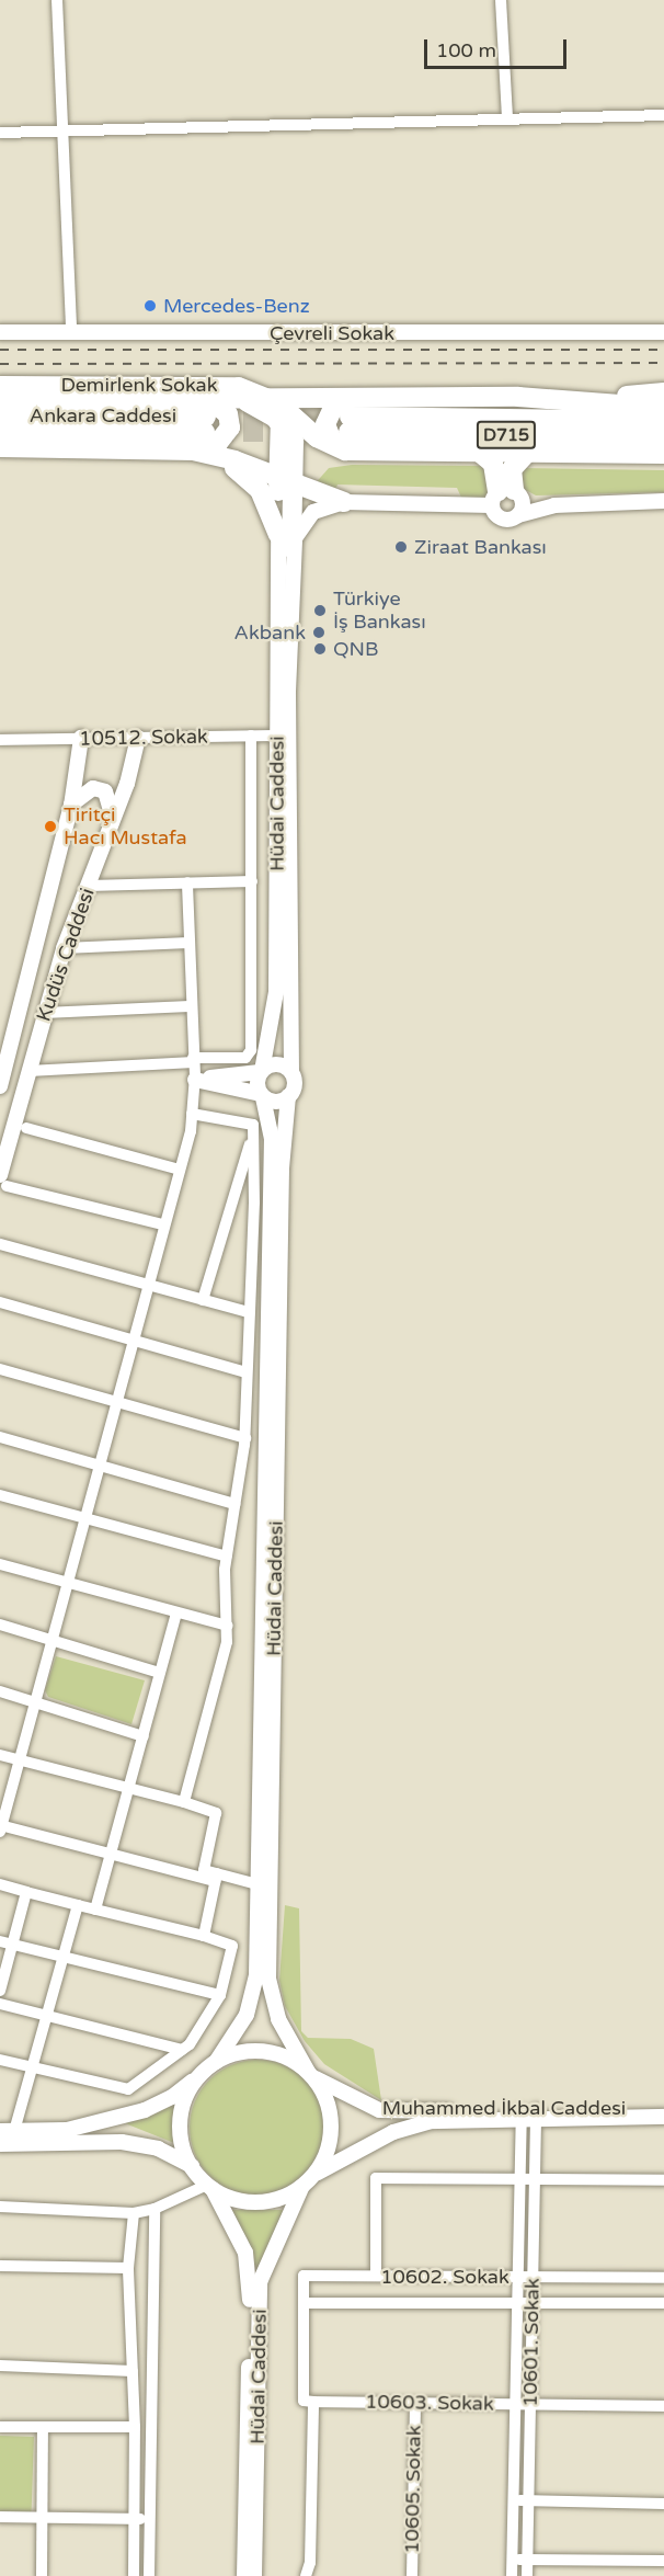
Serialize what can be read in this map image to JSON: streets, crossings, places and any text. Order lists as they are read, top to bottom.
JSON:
{
  "streets": {
    "highway": ["Ankara Caddesi", "D715"],
    "street": [
      "Çevreli Sokak",
      "Demirlenk Sokak",
      "10512. Sokak",
      "Hüdai Caddesi",
      "Kudüs Caddesi",
      "Muhammed İkbal Caddesi",
      "10602. Sokak",
      "10601. Sokak",
      "10603. Sokak",
      "10605. Sokak"
    ]
  },
  "crossings": [
    ["10512. Sokak", "Hüdai Caddesi"],
    ["10512. Sokak", "Kudüs Caddesi"],
    ["Hüdai Caddesi", "Muhammed İkbal Caddesi"],
    ["Muhammed İkbal Caddesi", "10601. Sokak"],
    ["10602. Sokak", "10601. Sokak"],
    ["10601. Sokak", "10603. Sokak"],
    ["10603. Sokak", "10605. Sokak"]
  ],
  "places": [
    "Mercedes-Benz",
    "Ziraat Bankası",
    "Türkiye İş Bankası",
    "Akbank",
    "QNB",
    "Tiritçi Hacı Mustafa"
  ],
  "scale_bar": "100 m"
}
